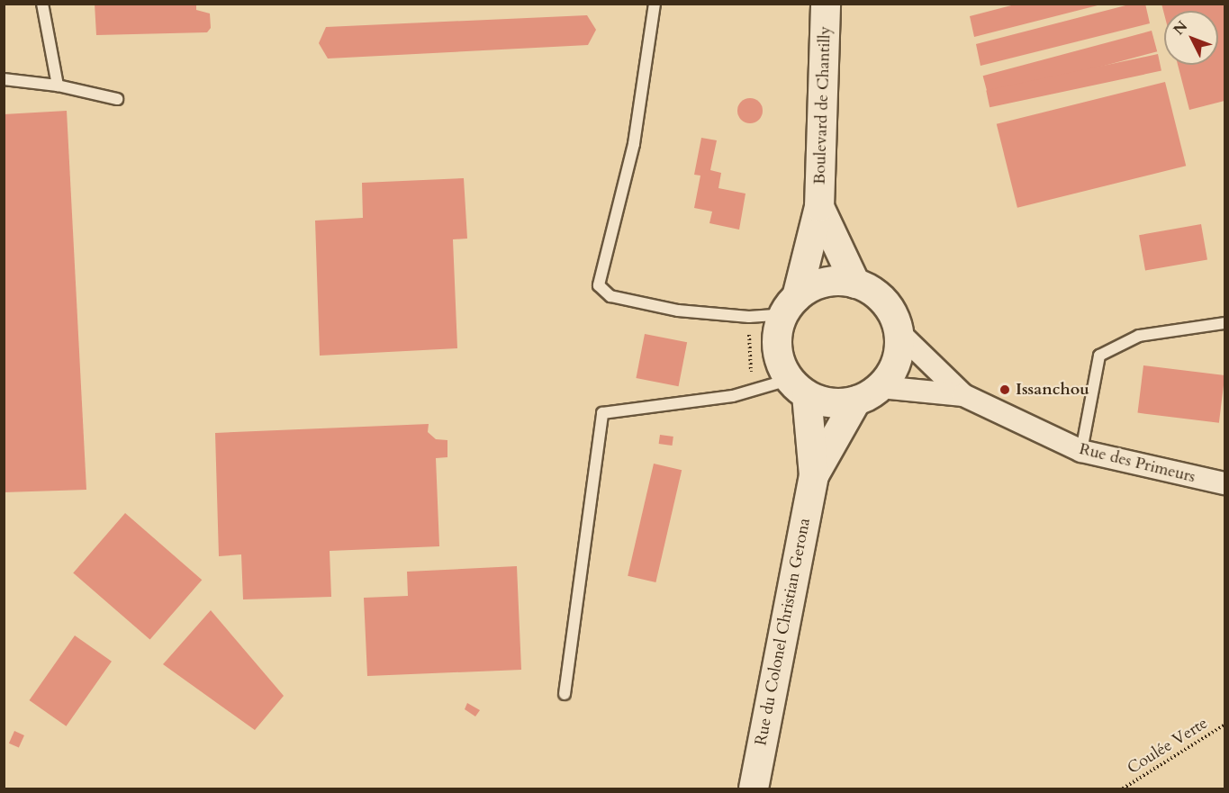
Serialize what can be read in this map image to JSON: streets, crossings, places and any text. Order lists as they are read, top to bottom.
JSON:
{
  "streets": {
    "street": ["Boulevard de Chantilly", "Rue des Primeurs", "Rue du Colonel Christian Gerona"],
    "path": ["Coulée Verte"]
  },
  "crossings": [
    ["Boulevard de Chantilly", "Rue des Primeurs"],
    ["Boulevard de Chantilly", "Rue du Colonel Christian Gerona"],
    ["Rue des Primeurs", "Rue du Colonel Christian Gerona"]
  ],
  "places": ["Issanchou"],
  "north": "top left"
}
